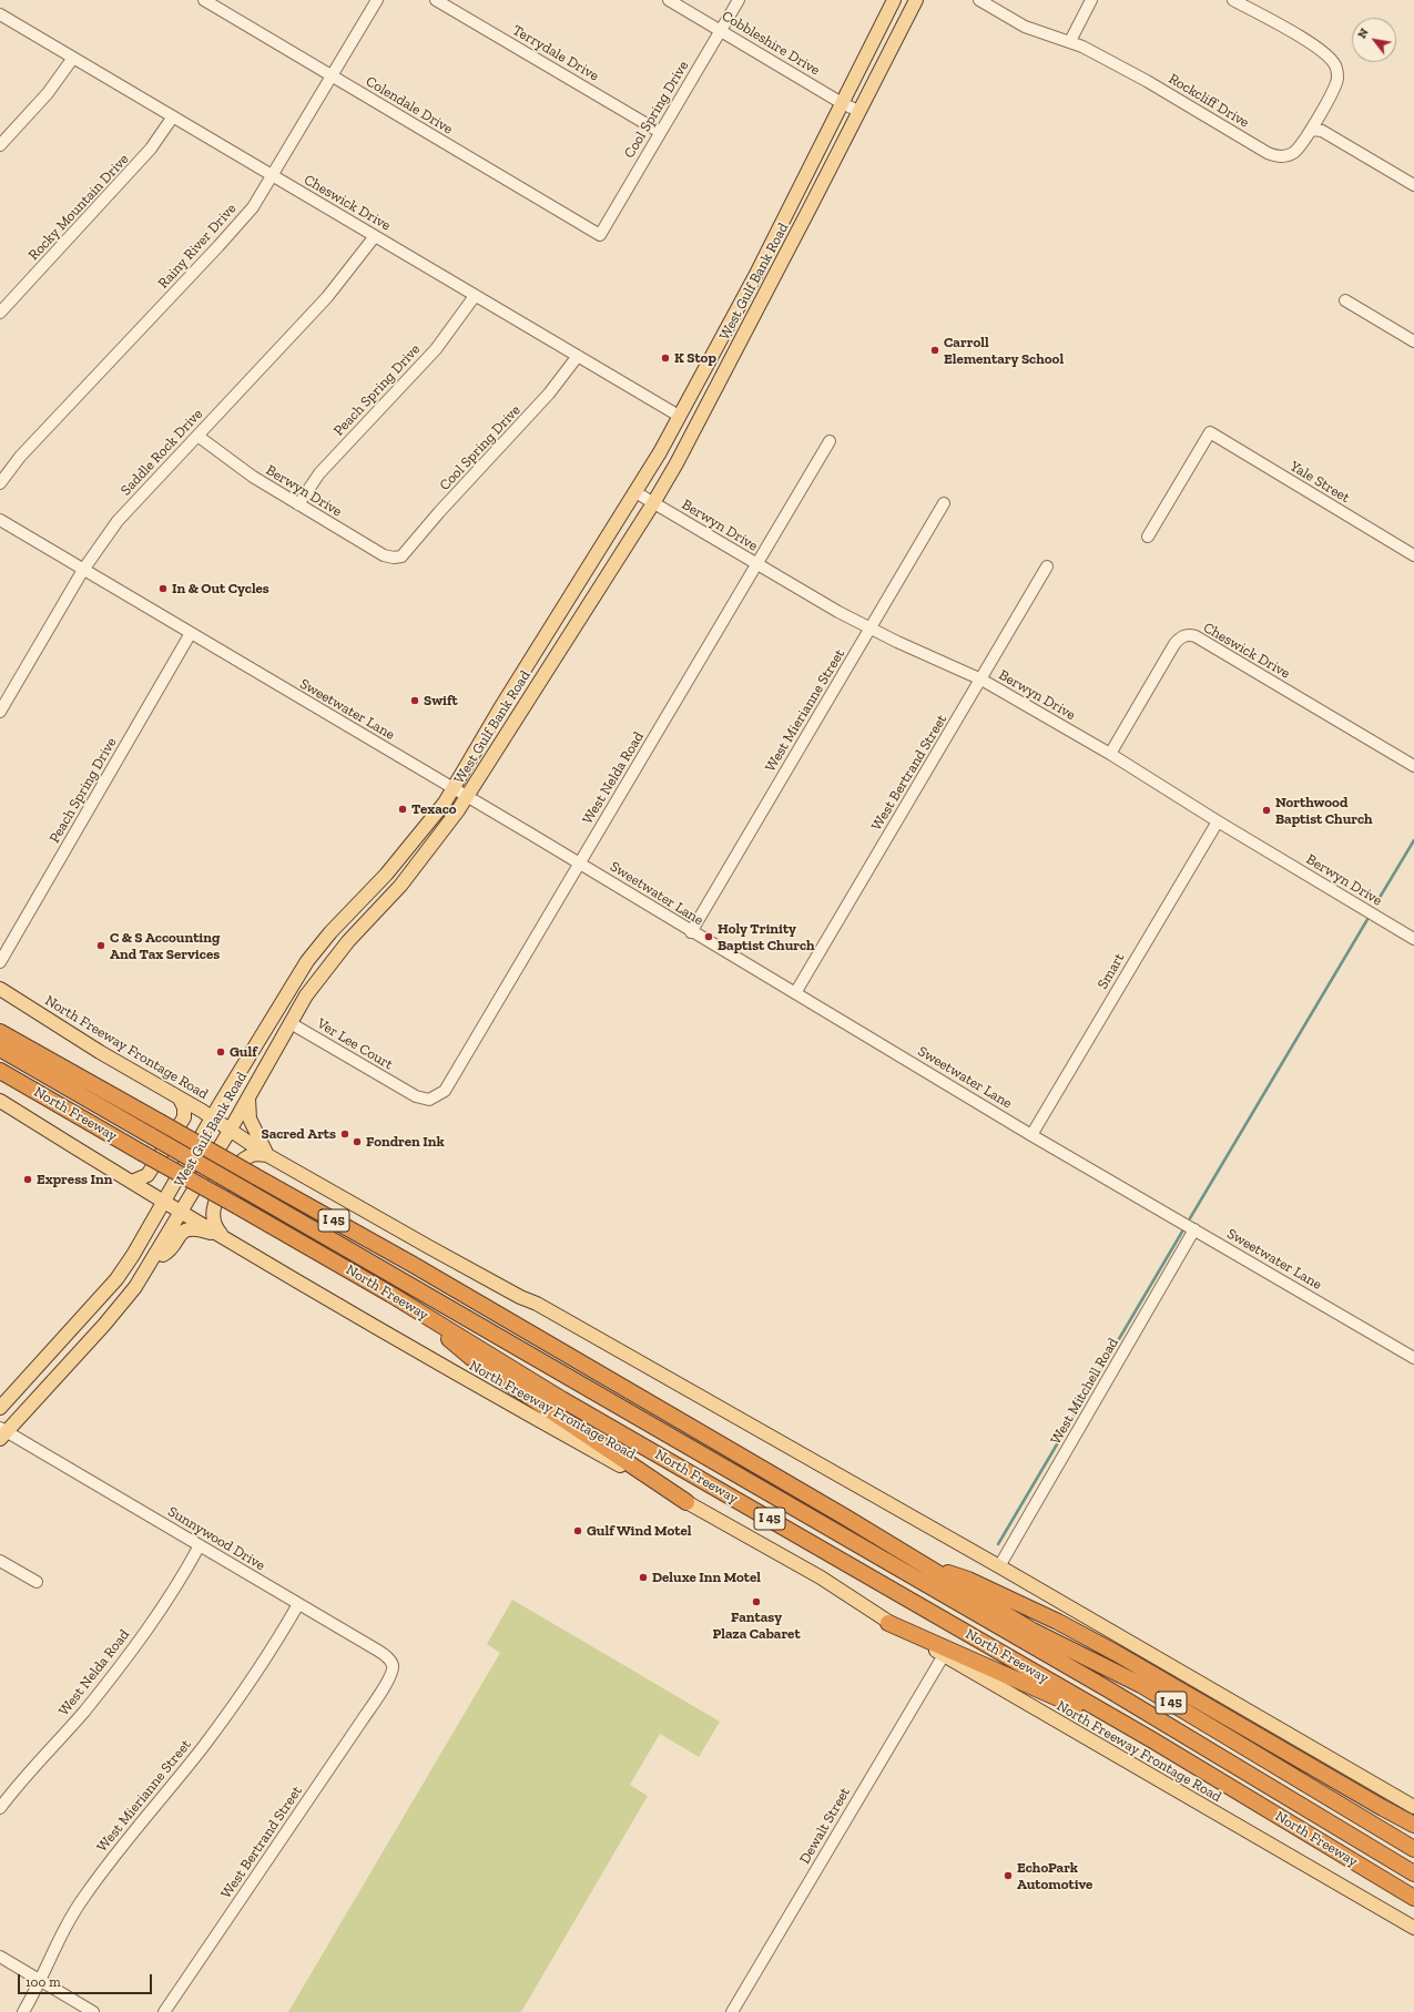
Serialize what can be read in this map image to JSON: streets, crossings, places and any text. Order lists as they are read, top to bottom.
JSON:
{
  "streets": {
    "highway": ["North Freeway", "I 45"],
    "main road": ["West Gulf Bank Road", "North Freeway Frontage Road"],
    "street": [
      "Cobbleshire Drive",
      "Terrydale Drive",
      "Rockcliff Drive",
      "Colendale Drive",
      "Cool Spring Drive",
      "Cheswick Drive",
      "Rocky Mountain Drive",
      "Rainy River Drive",
      "Peach Spring Drive",
      "Saddle Rock Drive",
      "Yale Street",
      "Berwyn Drive",
      "Sweetwater Lane",
      "West Mierianne Street",
      "West Bertrand Street",
      "West Nelda Road",
      "Smart",
      "Ver Lee Court",
      "West Mitchell Road",
      "Sunnywood Drive",
      "Dewalt Street"
    ]
  },
  "crossings": [
    ["Cobbleshire Drive", "Cool Spring Drive"],
    ["Cobbleshire Drive", "West Gulf Bank Road"],
    ["Terrydale Drive", "Cool Spring Drive"],
    ["Colendale Drive", "Cool Spring Drive"],
    ["Colendale Drive", "Rainy River Drive"],
    ["Cool Spring Drive", "Cheswick Drive"],
    ["Cool Spring Drive", "Berwyn Drive"],
    ["Cheswick Drive", "Rocky Mountain Drive"],
    ["Cheswick Drive", "Rainy River Drive"],
    ["Cheswick Drive", "West Gulf Bank Road"],
    ["Cheswick Drive", "Peach Spring Drive"],
    ["Cheswick Drive", "Saddle Rock Drive"],
    ["Cheswick Drive", "Berwyn Drive"],
    ["West Gulf Bank Road", "Berwyn Drive"],
    ["West Gulf Bank Road", "Sweetwater Lane"],
    ["West Gulf Bank Road", "Ver Lee Court"],
    ["West Gulf Bank Road", "North Freeway Frontage Road"],
    ["West Gulf Bank Road", "Sunnywood Drive"],
    ["Peach Spring Drive", "Berwyn Drive"],
    ["Peach Spring Drive", "Sweetwater Lane"],
    ["Saddle Rock Drive", "Berwyn Drive"],
    ["Saddle Rock Drive", "Sweetwater Lane"],
    ["Berwyn Drive", "West Mierianne Street"],
    ["Berwyn Drive", "West Bertrand Street"],
    ["Berwyn Drive", "West Nelda Road"],
    ["Berwyn Drive", "Smart"],
    ["Sweetwater Lane", "West Mierianne Street"],
    ["Sweetwater Lane", "West Bertrand Street"],
    ["Sweetwater Lane", "West Nelda Road"],
    ["Sweetwater Lane", "Smart"],
    ["Sweetwater Lane", "West Mitchell Road"],
    ["West Mierianne Street", "Sunnywood Drive"],
    ["West Bertrand Street", "Sunnywood Drive"],
    ["West Nelda Road", "Ver Lee Court"],
    ["West Nelda Road", "Sunnywood Drive"],
    ["North Freeway Frontage Road", "West Mitchell Road"],
    ["North Freeway Frontage Road", "Dewalt Street"]
  ],
  "places": [
    "Carroll Elementary School",
    "K Stop",
    "In & Out Cycles",
    "Swift",
    "Texaco",
    "Northwood Baptist Church",
    "Holy Trinity Baptist Church",
    "C & S Accounting And Tax Services",
    "Gulf",
    "Sacred Arts",
    "Fondren Ink",
    "Express Inn",
    "Gulf Wind Motel",
    "Deluxe Inn Motel",
    "Fantasy Plaza Cabaret",
    "EchoPark Automotive"
  ],
  "scale_bar": "100 m",
  "north": "top left"
}
